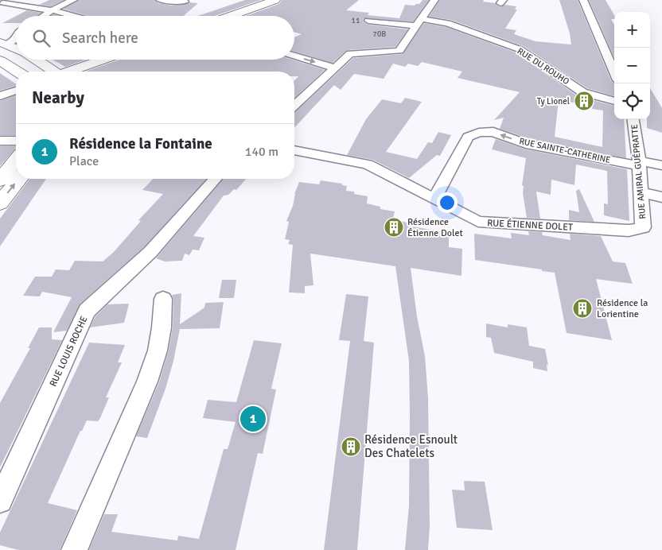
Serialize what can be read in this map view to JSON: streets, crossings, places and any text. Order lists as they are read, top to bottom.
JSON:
{
  "streets": {
    "street": [
      "RUE DU ROUHO",
      "RUE SAINTE-CATHERINE",
      "RUE AMIRAL GUÉPRATTE",
      "RUE ÉTIENNE DOLET",
      "RUE LOUIS ROCHE"
    ]
  },
  "crossings": [
    ["RUE SAINTE-CATHERINE", "RUE AMIRAL GUÉPRATTE"],
    ["RUE SAINTE-CATHERINE", "RUE ÉTIENNE DOLET"],
    ["RUE AMIRAL GUÉPRATTE", "RUE ÉTIENNE DOLET"]
  ],
  "one_way": ["RUE SAINTE-CATHERINE"],
  "places": {
    "building": [
      "Ty Lionel",
      "Résidence Étienne Dolet",
      "Résidence la Lorientine",
      "Résidence Esnoult Des Chatelets"
    ]
  },
  "house_numbers": ["11", "70B"],
  "page": {
    "map_buttons": ["+", "−"],
    "search": "Search here",
    "heading": "Nearby",
    "list": [
      {
        "mark": "1",
        "name": "Résidence la Fontaine",
        "note": "Place",
        "value": "140 m"
      }
    ],
    "pins": "1"
  }
}
